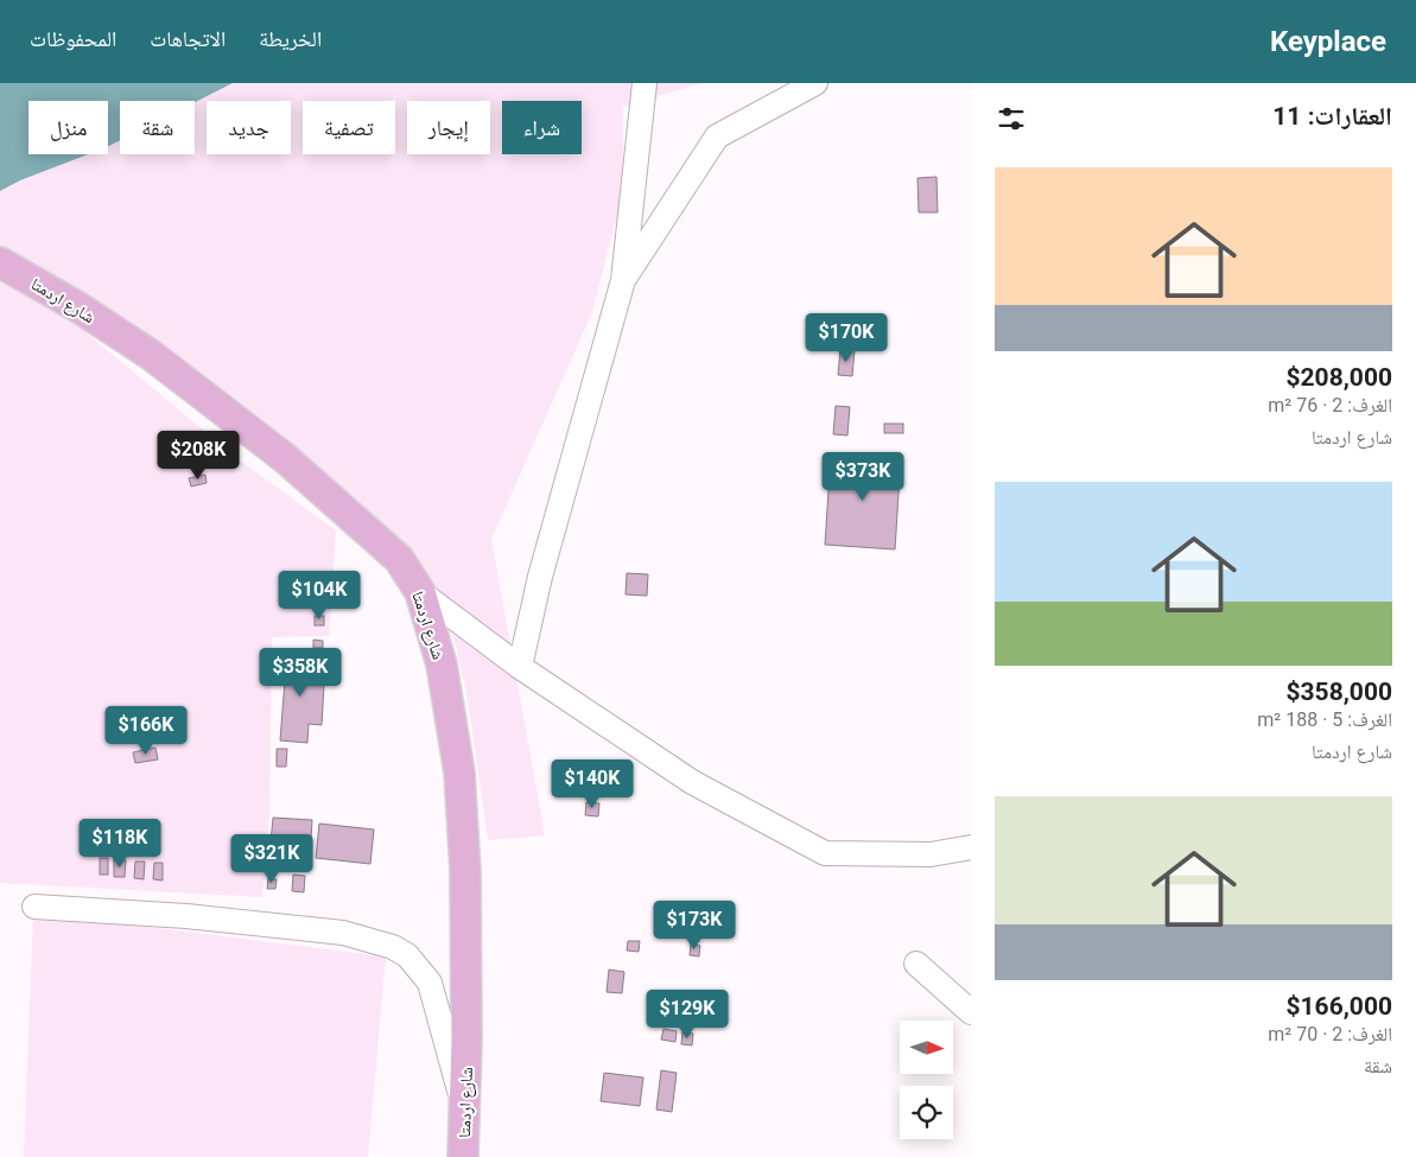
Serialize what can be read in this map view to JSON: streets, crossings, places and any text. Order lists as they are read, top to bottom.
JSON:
{
  "streets": {
    "main road": ["شارع اردمتا"]
  },
  "north": "right",
  "page": {
    "header": "Keyplace",
    "nav": ["الخريطة", "الاتجاهات", "المحفوظات"],
    "heading": "العقارات: 11",
    "chip": [
      "شراء",
      "إيجار",
      "تصفية",
      "جديد",
      "شقة",
      "منزل"
    ],
    "list": [
      {
        "name": "$208,000",
        "note": "الغرف: 2 · 76 m² · شارع اردمتا"
      },
      {
        "name": "$358,000",
        "note": "الغرف: 5 · 188 m² · شارع اردمتا"
      },
      {
        "name": "$166,000",
        "note": "الغرف: 2 · 70 m² · شقة"
      }
    ],
    "price": [
      "$170K",
      "$208K",
      "$373K",
      "$104K",
      "$358K",
      "$166K",
      "$140K",
      "$118K",
      "$321K",
      "$173K",
      "$129K"
    ]
  }
}
